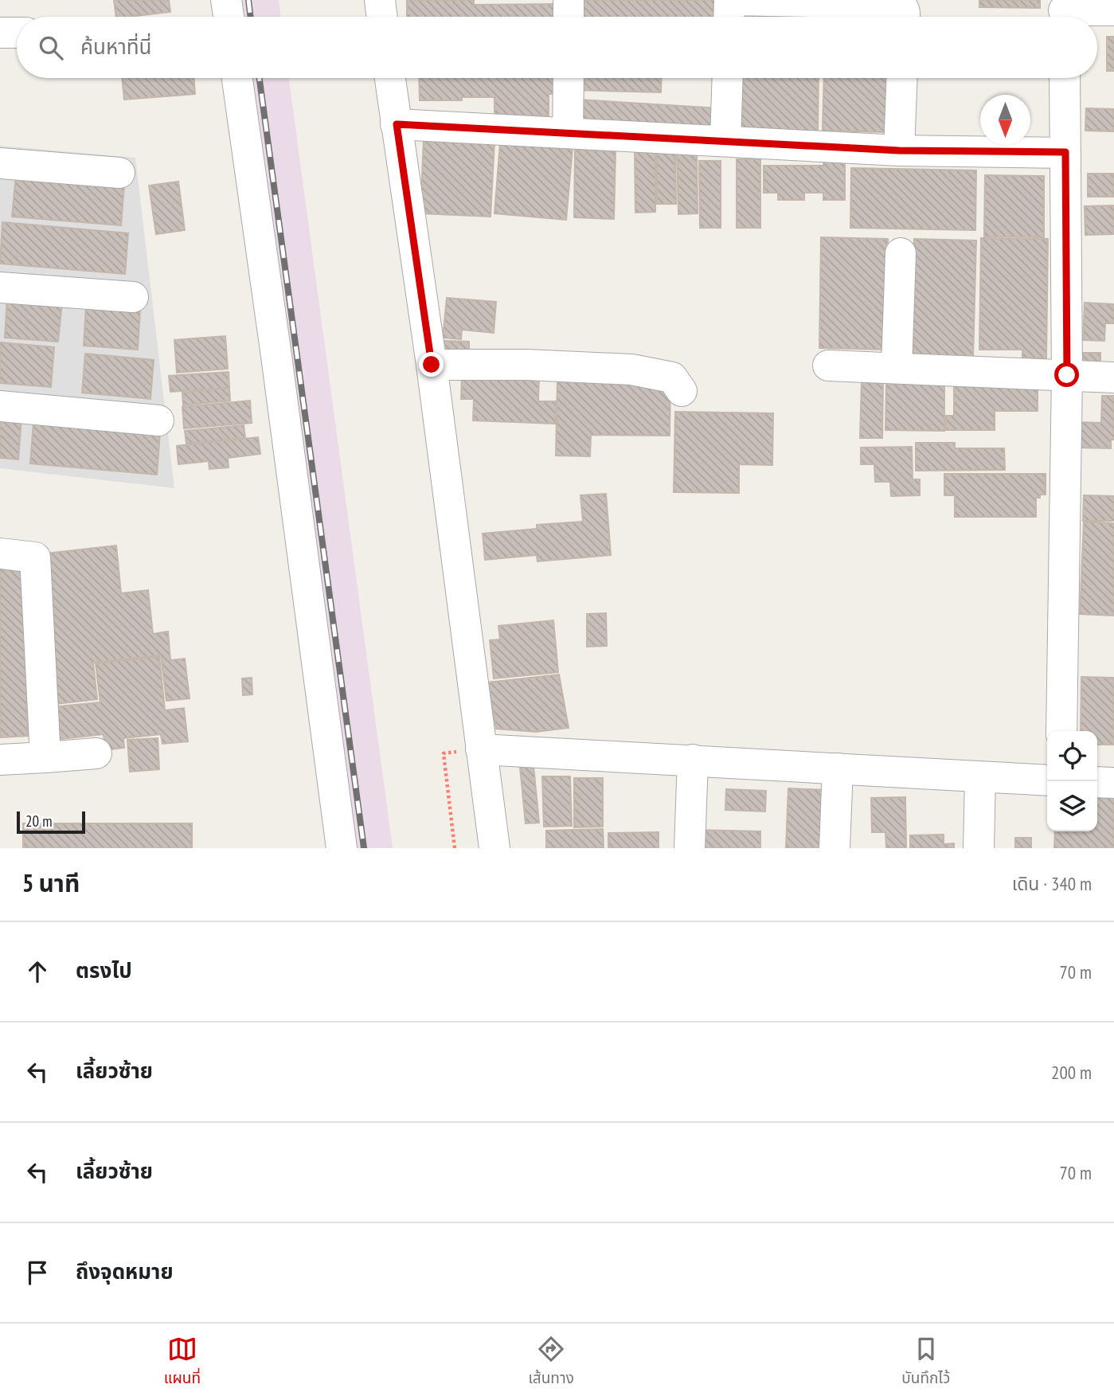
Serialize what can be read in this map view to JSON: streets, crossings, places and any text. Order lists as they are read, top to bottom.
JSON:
{
  "scale_bar": "20 m",
  "north": "bottom",
  "page": {
    "search": "ค้นหาที่นี่",
    "scale": "20 m",
    "heading": ["5 นาที", "เดิน · 340 m"],
    "list": [
      ["ตรงไป", "70 m"],
      ["เลี้ยวซ้าย", "200 m"],
      ["เลี้ยวซ้าย", "70 m"],
      "ถึงจุดหมาย"
    ],
    "nav": ["แผนที่", "เส้นทาง", "บันทึกไว้"]
  }
}
